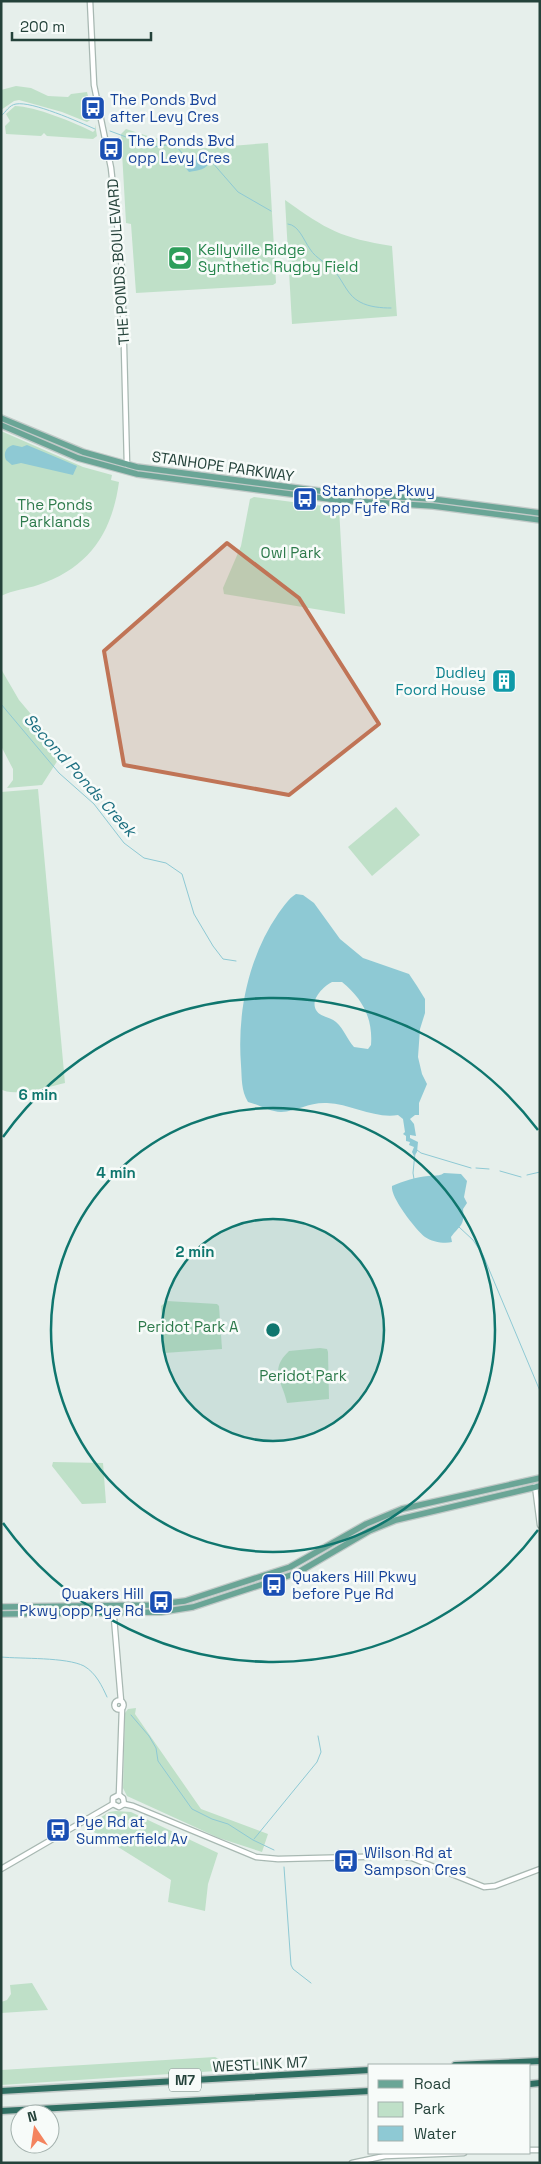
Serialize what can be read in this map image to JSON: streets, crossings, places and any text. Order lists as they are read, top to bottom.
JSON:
{
  "streets": {
    "highway": ["WESTLINK M7", "M7"],
    "main road": ["STANHOPE PARKWAY"],
    "street": ["THE PONDS BOULEVARD"]
  },
  "crossings": [
    ["THE PONDS BOULEVARD", "STANHOPE PARKWAY"]
  ],
  "water": ["Second Ponds Creek"],
  "parks": [
    "The Ponds Parklands",
    "Owl Park",
    "Peridot Park A",
    "Peridot Park"
  ],
  "places": {
    "bus stop": [
      "The Ponds Bvd after Levy Cres",
      "The Ponds Bvd opp Levy Cres",
      "Stanhope Pkwy opp Fyfe Rd",
      "Quakers Hill Pkwy before Pye Rd",
      "Quakers Hill Pkwy opp Pye Rd",
      "Pye Rd at Summerfield Av",
      "Wilson Rd at Sampson Cres"
    ],
    "sports": ["Kellyville Ridge Synthetic Rugby Field"],
    "building": ["Dudley Foord House"]
  },
  "legend": ["Road", "Park", "Water"],
  "scale_bar": "200 m",
  "north": "top",
  "rings": ["6 min", "4 min", "2 min"]
}
